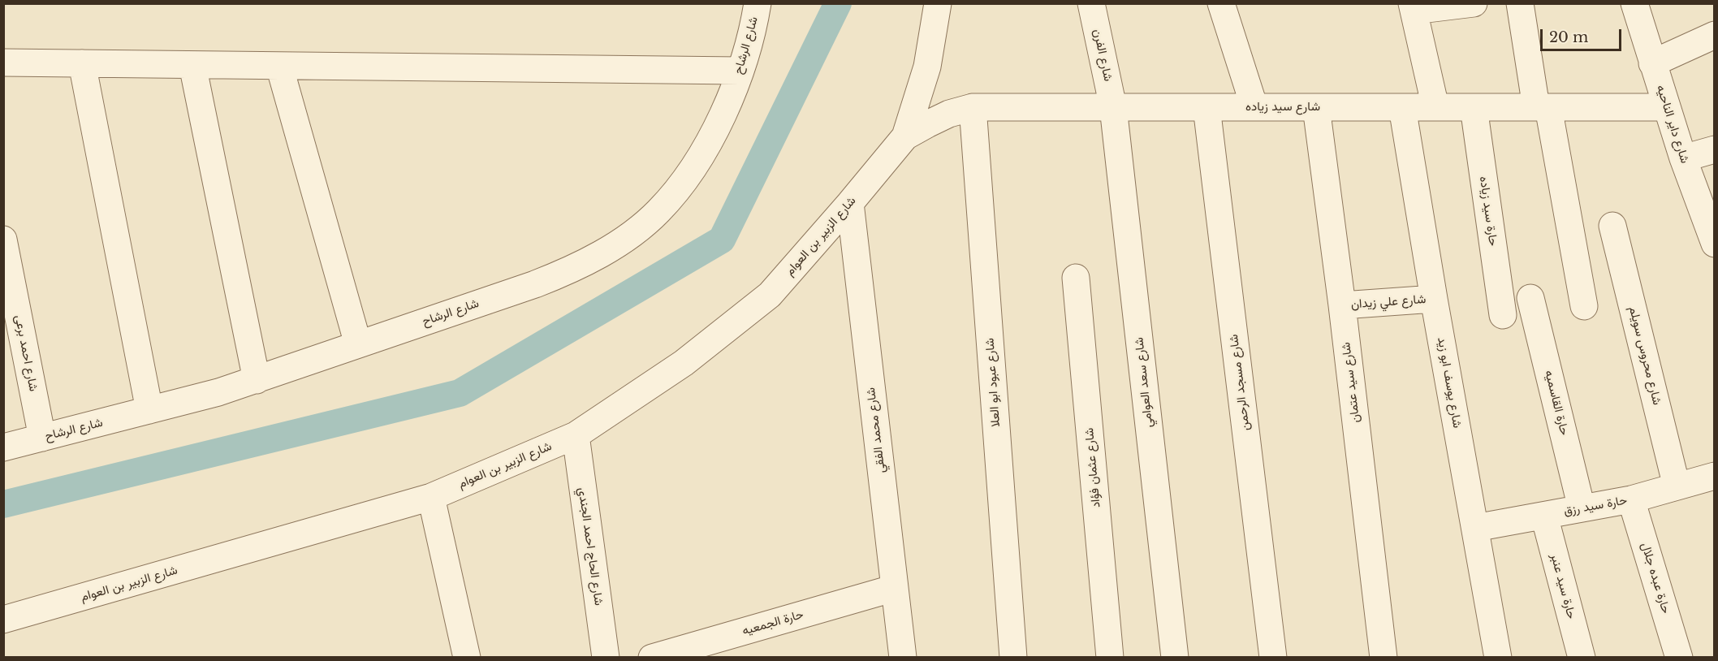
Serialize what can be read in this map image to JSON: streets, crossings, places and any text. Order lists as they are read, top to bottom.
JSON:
{
  "streets": {
    "street": [
      "شارع الرشاح",
      "شارع الفرن",
      "شارع سيد زياده",
      "شارع داير الناحيه",
      "حارة سيد زياده",
      "شارع الزبير بن العوام",
      "شارع علي زيدان",
      "شارع احمد برعى",
      "شارع محروس سويلم",
      "شارع عبود ابو العلا",
      "شارع سعد العوامي",
      "شارع مسجد الرحمن",
      "شارع سيد عتمان",
      "شارع يوسف ابو زيد",
      "حارة القاسميه",
      "شارع محمد الفقي",
      "شارع عثمان فؤاد",
      "حارة سيد رزق",
      "شارع الحاج احمد الجندي",
      "حارة عبده جلال",
      "حارة سيد عنبر",
      "حارة الجمعيه"
    ]
  },
  "crossings": [
    ["شارع الرشاح", "شارع احمد برعى"],
    ["شارع الفرن", "شارع سيد زياده"],
    ["شارع الفرن", "شارع سعد العوامي"],
    ["شارع سيد زياده", "شارع داير الناحيه"],
    ["شارع سيد زياده", "حارة سيد زياده"],
    ["شارع سيد زياده", "شارع الزبير بن العوام"],
    ["شارع سيد زياده", "شارع عبود ابو العلا"],
    ["شارع سيد زياده", "شارع سعد العوامي"],
    ["شارع سيد زياده", "شارع مسجد الرحمن"],
    ["شارع سيد زياده", "شارع سيد عتمان"],
    ["شارع سيد زياده", "شارع يوسف ابو زيد"],
    ["شارع الزبير بن العوام", "شارع محمد الفقي"],
    ["شارع الزبير بن العوام", "شارع الحاج احمد الجندي"],
    ["شارع علي زيدان", "شارع سيد عتمان"],
    ["شارع علي زيدان", "شارع يوسف ابو زيد"],
    ["شارع محروس سويلم", "حارة سيد رزق"],
    ["شارع يوسف ابو زيد", "حارة سيد رزق"],
    ["حارة القاسميه", "حارة سيد رزق"],
    ["شارع محمد الفقي", "حارة الجمعيه"],
    ["حارة سيد رزق", "حارة عبده جلال"],
    ["حارة سيد رزق", "حارة سيد عنبر"]
  ],
  "scale_bar": "20 m"
}
